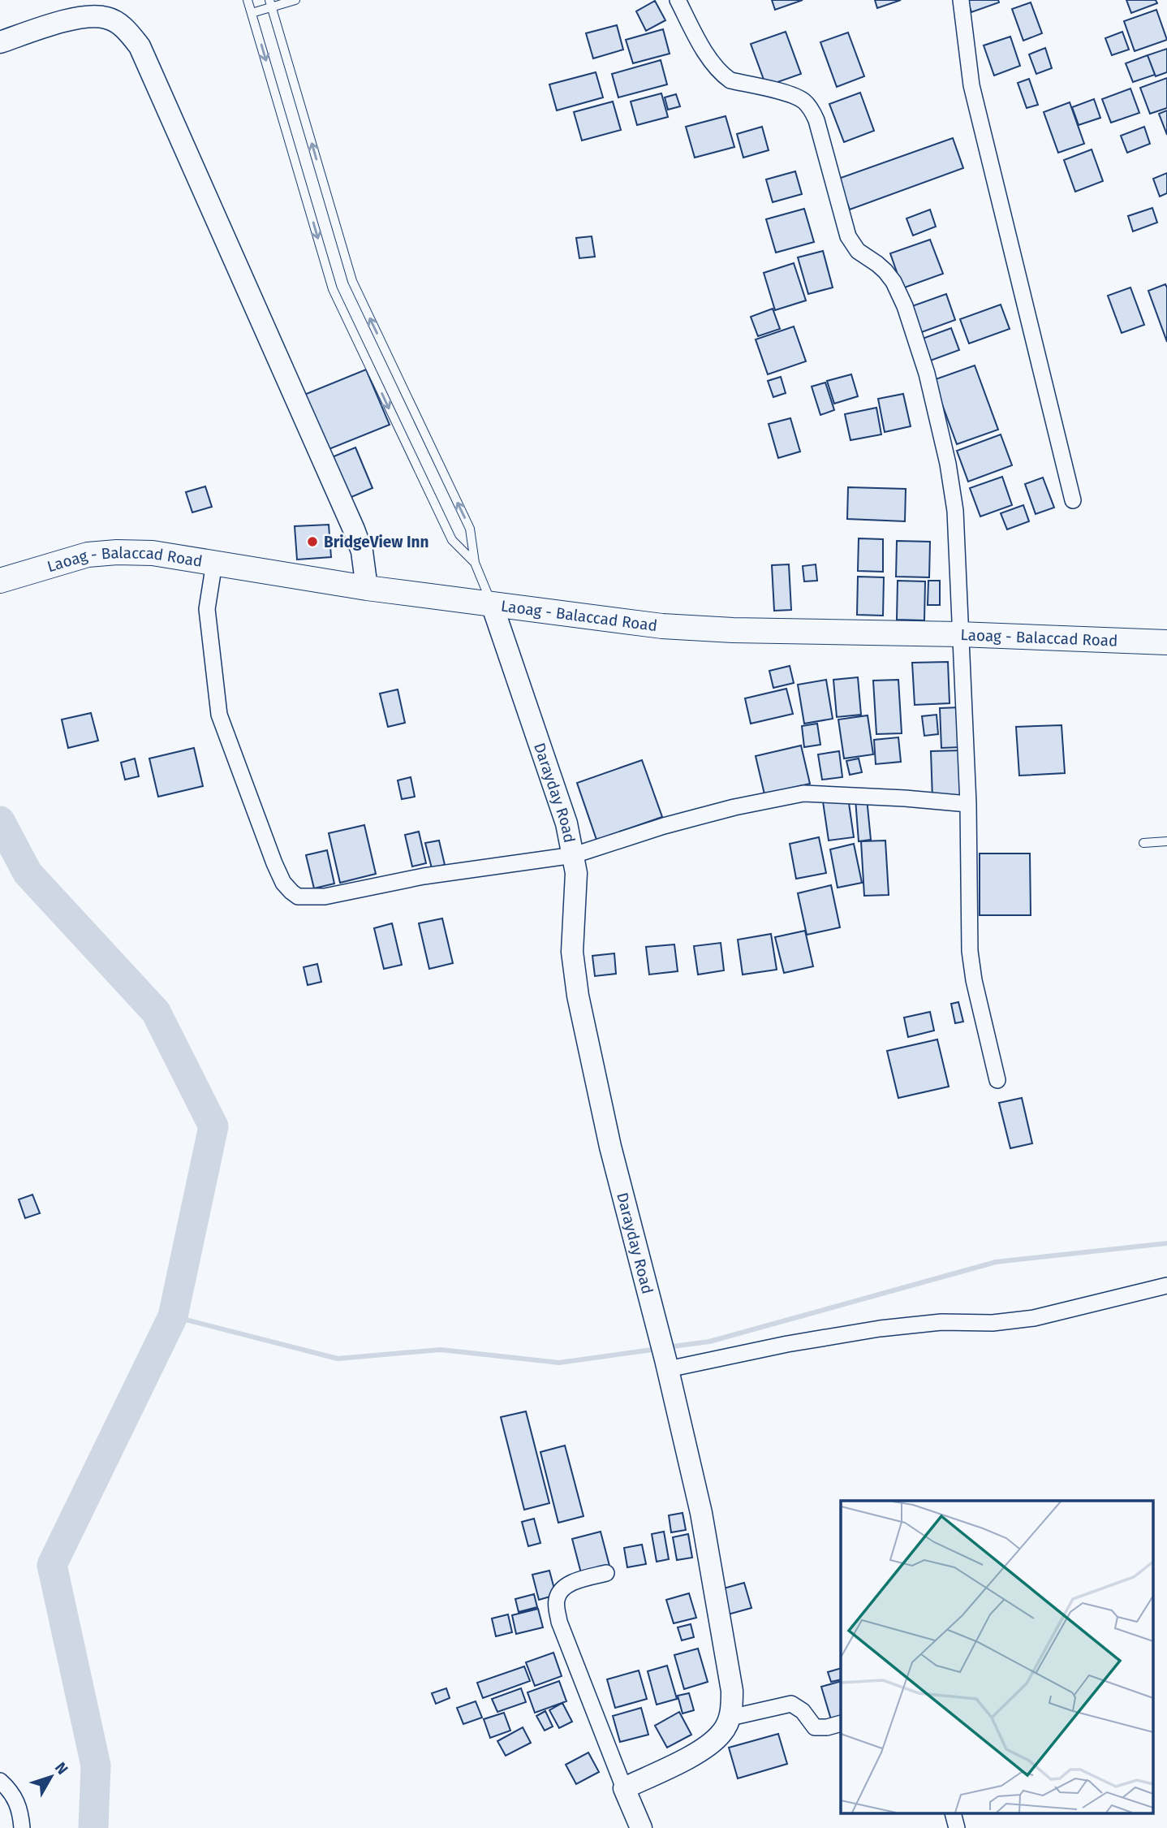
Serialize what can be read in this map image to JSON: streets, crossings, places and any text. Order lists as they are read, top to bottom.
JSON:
{
  "streets": {
    "main road": ["Laoag - Balaccad Road"],
    "street": ["Darayday Road"]
  },
  "crossings": [
    ["Laoag - Balaccad Road", "Darayday Road"]
  ],
  "places": ["BridgeView Inn"],
  "north": "top right"
}
